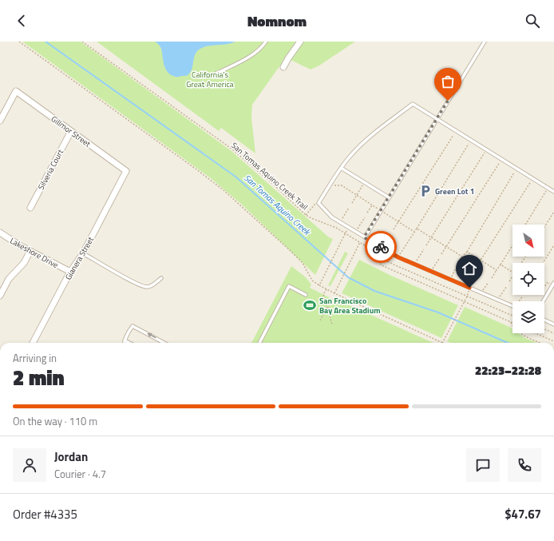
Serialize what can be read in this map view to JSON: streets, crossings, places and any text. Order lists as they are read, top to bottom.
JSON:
{
  "streets": {
    "street": [
      "Gillmor Street",
      "Silveria Court",
      "Lakeshore Drive",
      "Gianera Street"
    ],
    "path": ["San Tomas Aquino Creek Trail"]
  },
  "crossings": [
    ["Gillmor Street", "Silveria Court"],
    ["Gillmor Street", "Gianera Street"],
    ["Lakeshore Drive", "Gianera Street"]
  ],
  "water": ["San Tomas Aquino Creek"],
  "parks": ["California's Great America"],
  "places": {
    "parking": ["Green Lot 1"],
    "sports": ["San Francisco Bay Area Stadium"]
  },
  "north": "bottom right",
  "page": {
    "header": "Nomnom",
    "heading": ["2 min", "Arriving in", "22:23–22:28"],
    "panel": [
      "Jordan",
      "Courier · 4.7",
      "Order #4335",
      "$47.67"
    ],
    "bar": "On the way · 110 m"
  }
}
